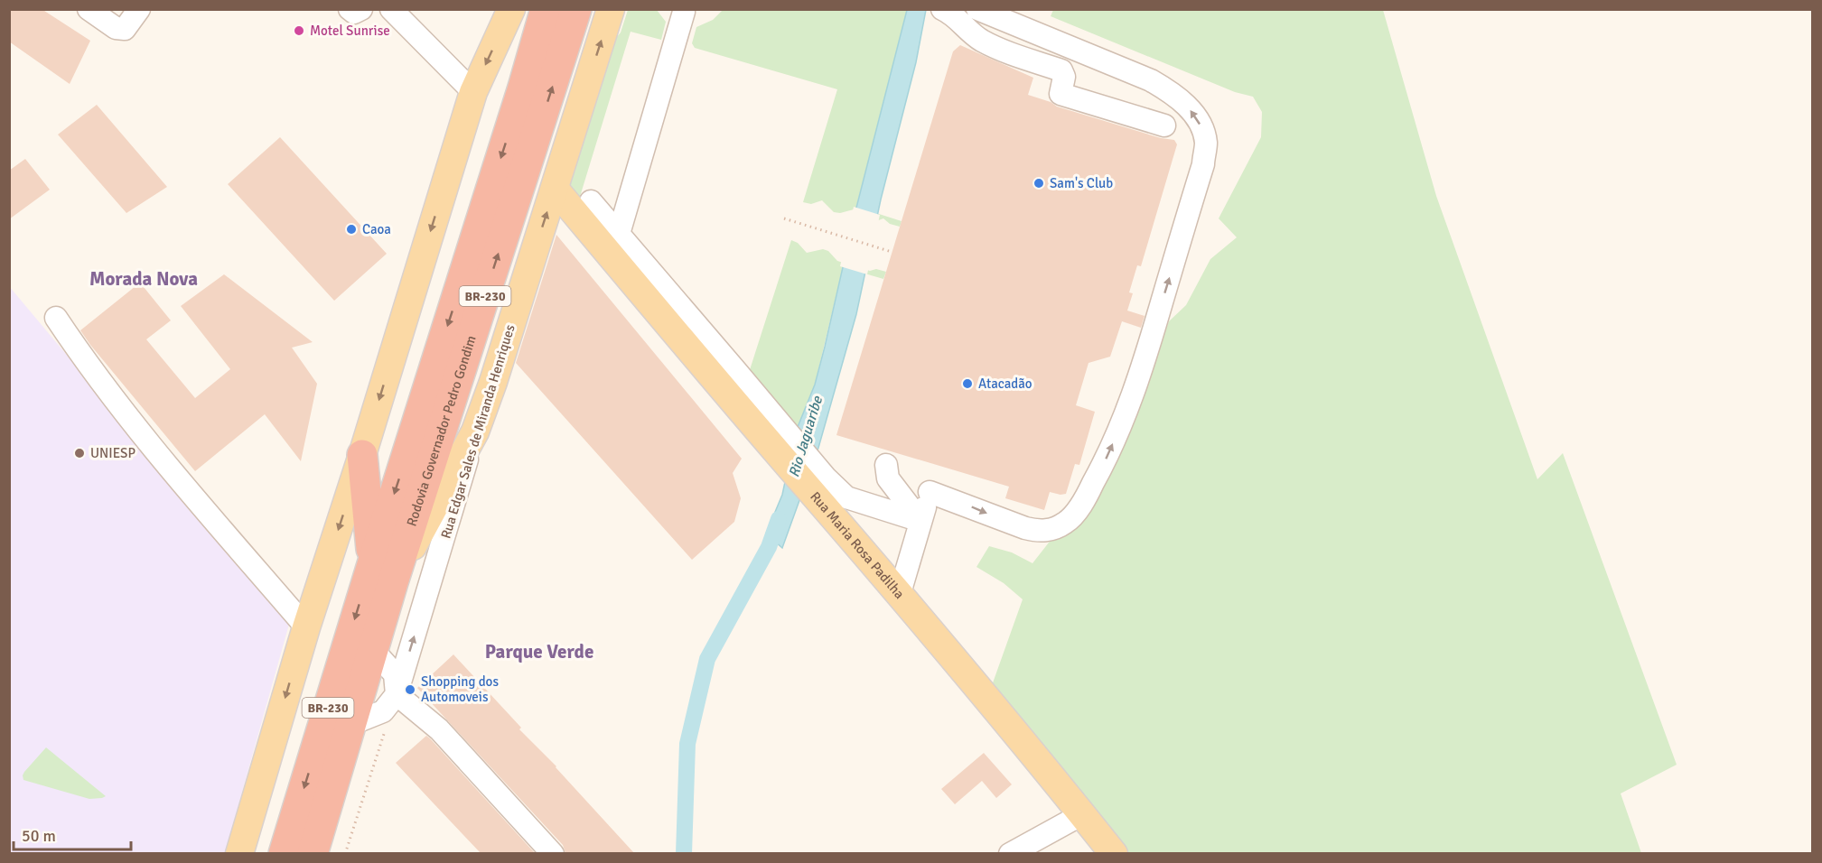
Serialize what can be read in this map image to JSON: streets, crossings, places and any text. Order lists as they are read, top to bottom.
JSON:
{
  "streets": {
    "highway": ["BR-230", "Rodovia Governador Pedro Gondim"],
    "main road": ["Rua Edgar Sales de Miranda Henriques", "Rua Maria Rosa Padilha"]
  },
  "crossings": [
    ["Rua Edgar Sales de Miranda Henriques", "Rua Maria Rosa Padilha"]
  ],
  "districts": ["Morada Nova", "Parque Verde"],
  "water": ["Rio Jaguaribe"],
  "places": [
    "Motel Sunrise",
    "Sam's Club",
    "Caoa",
    "Atacadão",
    "UNIESP",
    "Shopping dos Automoveis"
  ],
  "scale_bar": "50 m"
}
